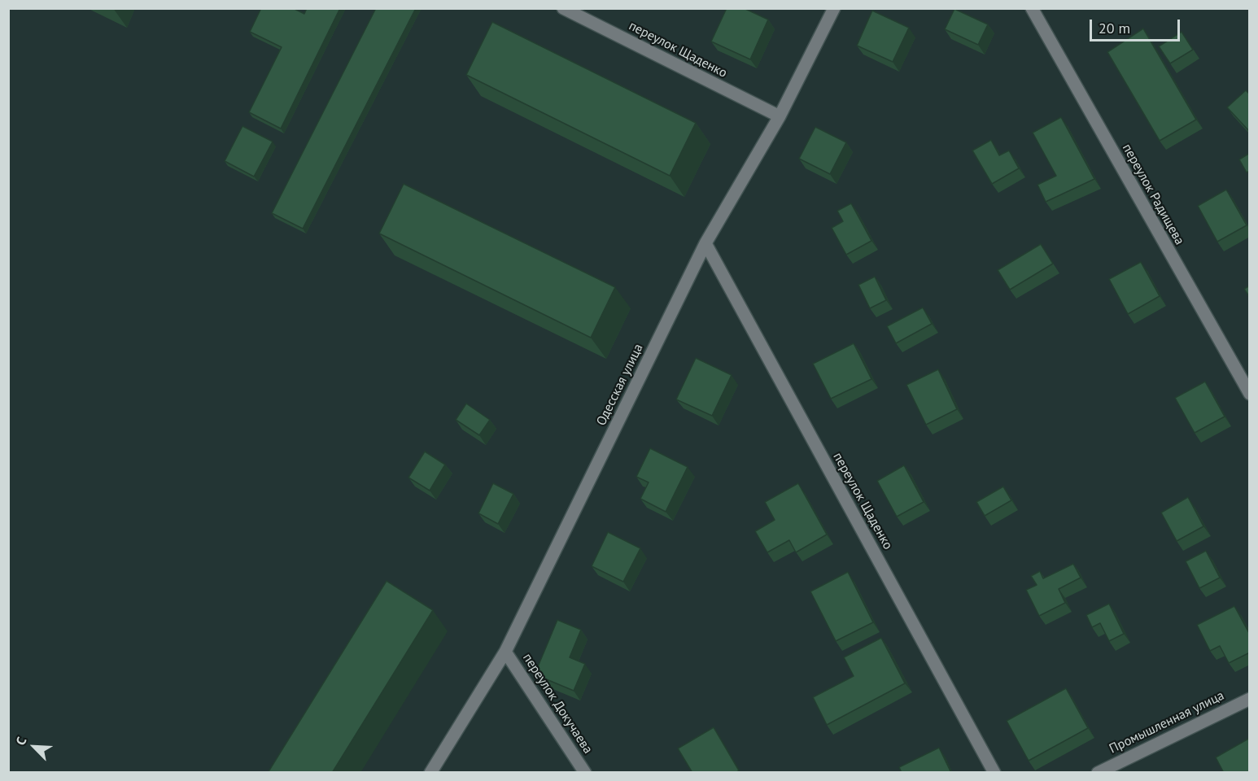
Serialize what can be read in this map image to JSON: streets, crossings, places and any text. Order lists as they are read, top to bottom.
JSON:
{
  "streets": {
    "street": [
      "переулок Щаденко",
      "переулок Радищева",
      "Одесская улица",
      "переулок Докучаева",
      "Промышленная улица"
    ]
  },
  "crossings": [
    ["переулок Щаденко", "Одесская улица"],
    ["Одесская улица", "переулок Докучаева"]
  ],
  "scale_bar": "20 m",
  "north": "top left"
}
